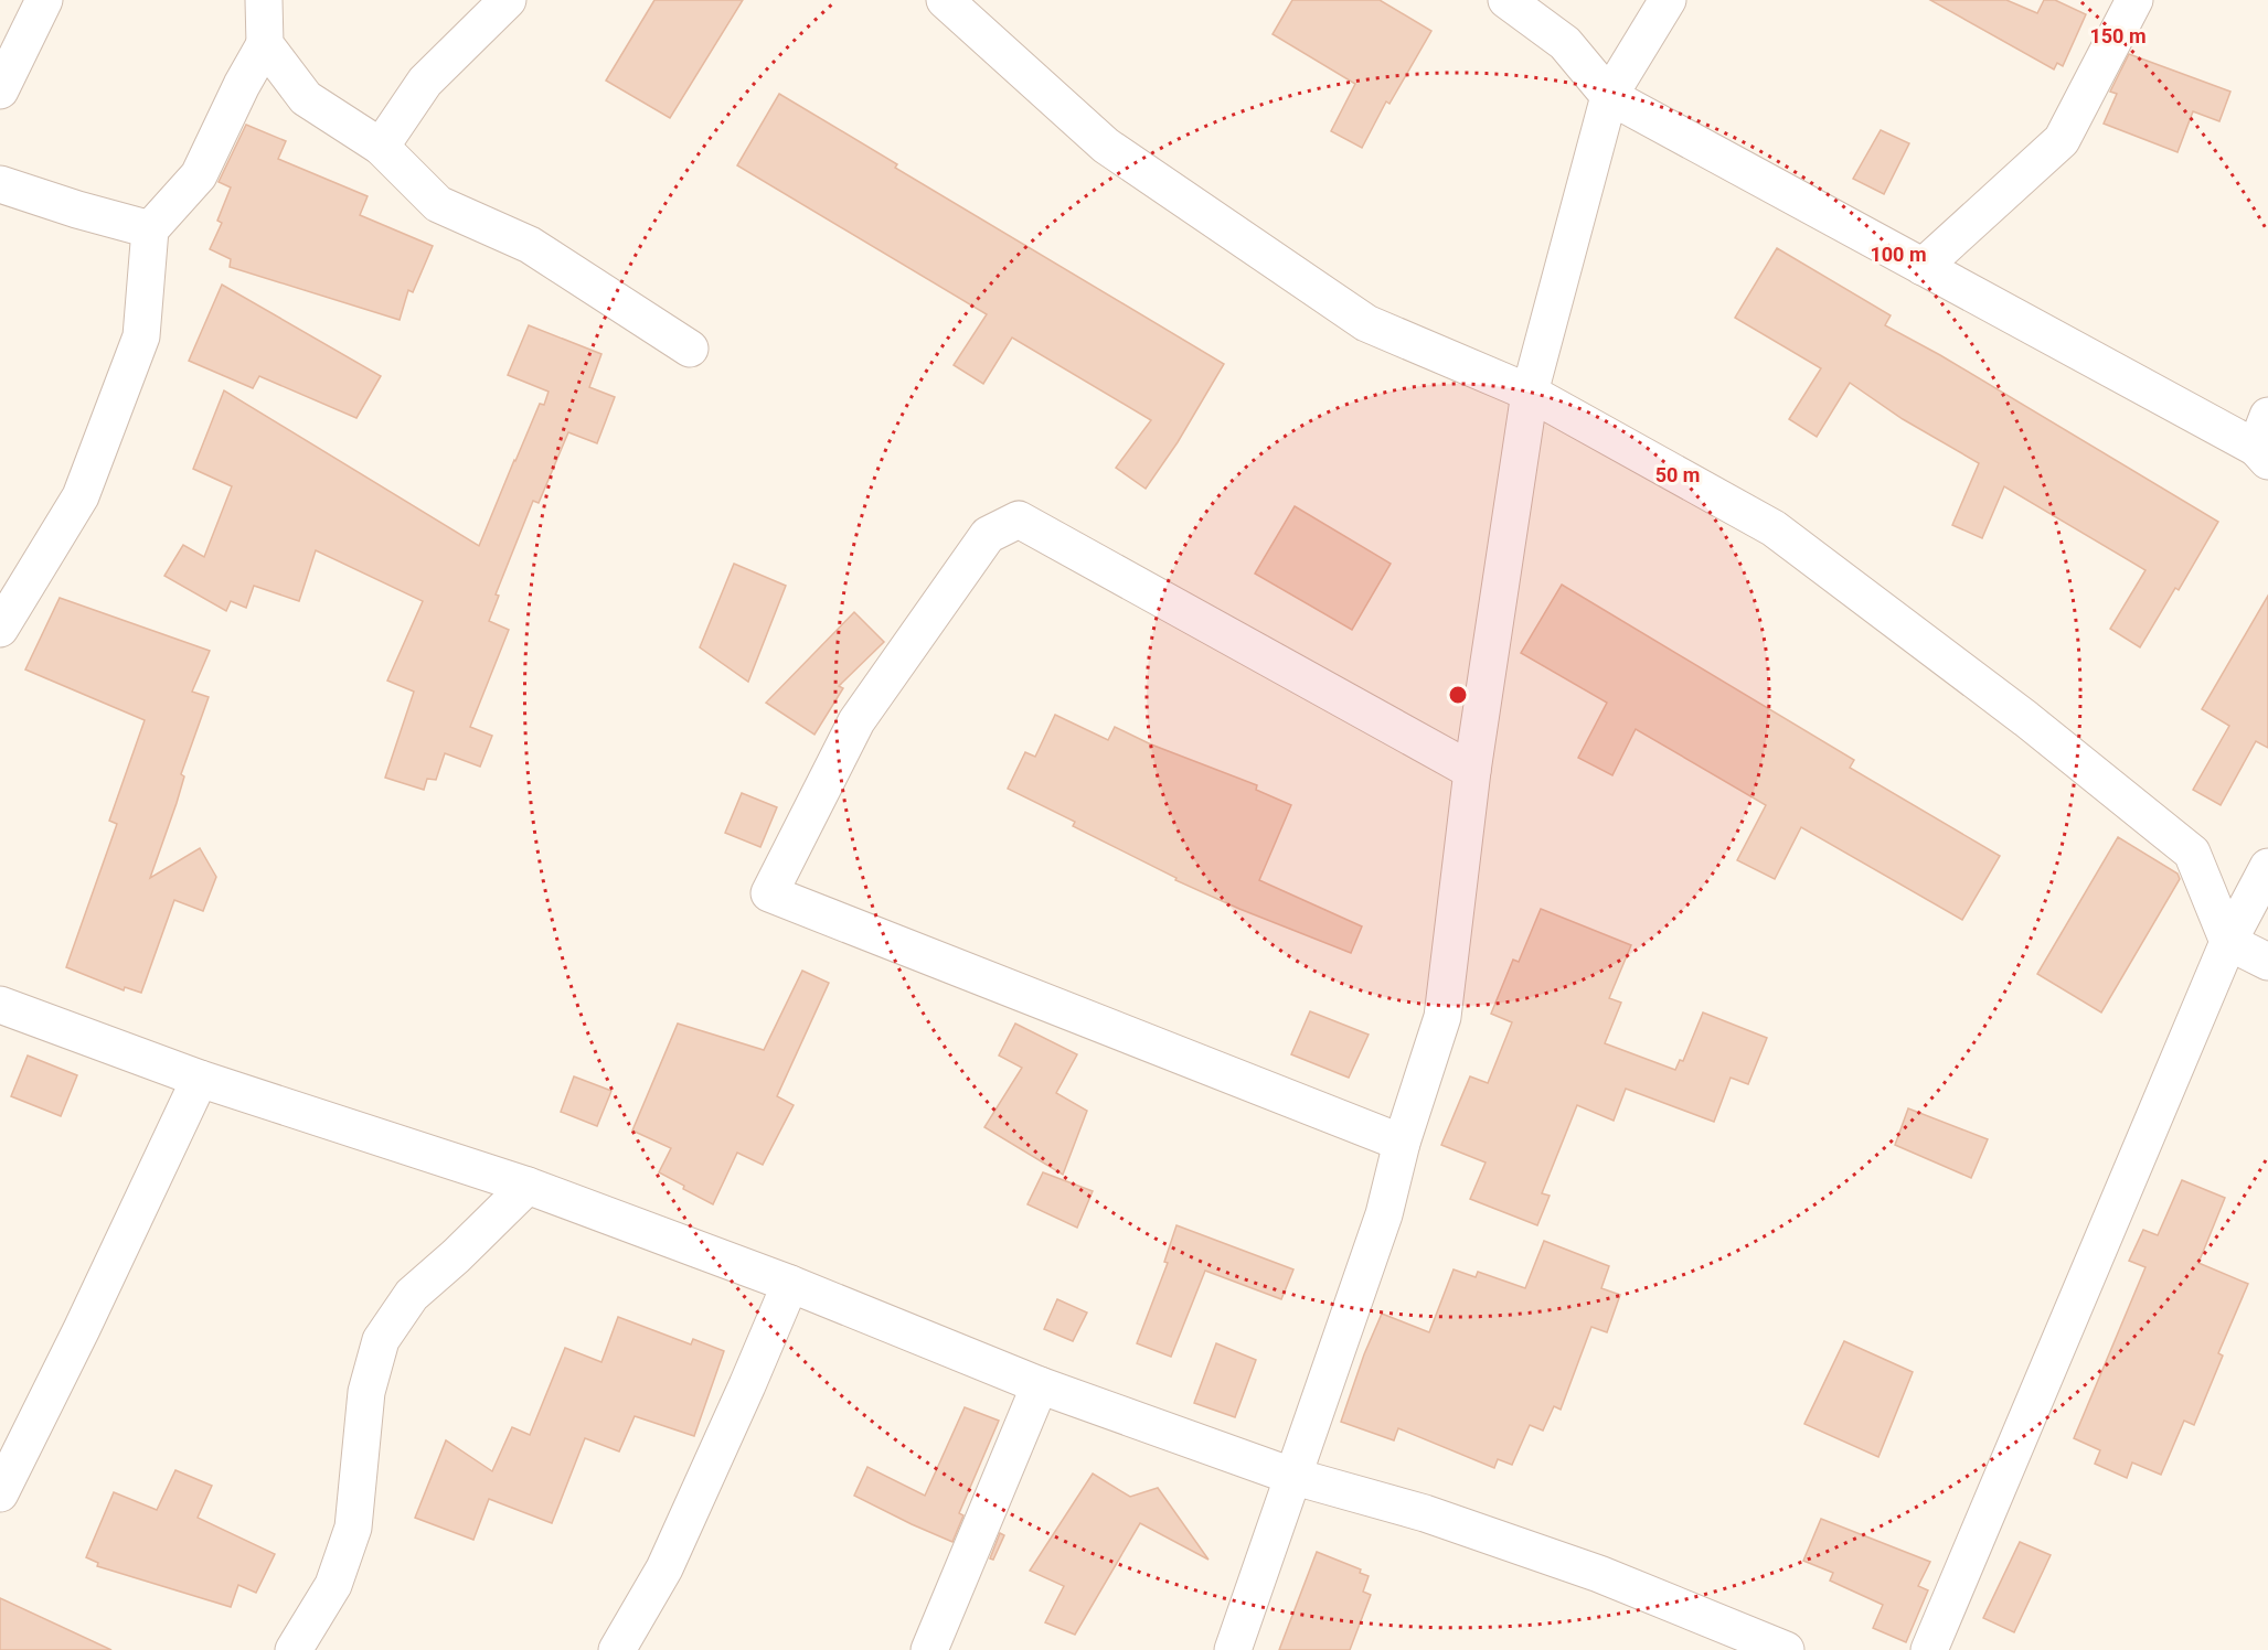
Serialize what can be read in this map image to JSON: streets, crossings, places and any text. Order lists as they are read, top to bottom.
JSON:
{
  "rings": ["150 m", "100 m", "50 m"]
}
